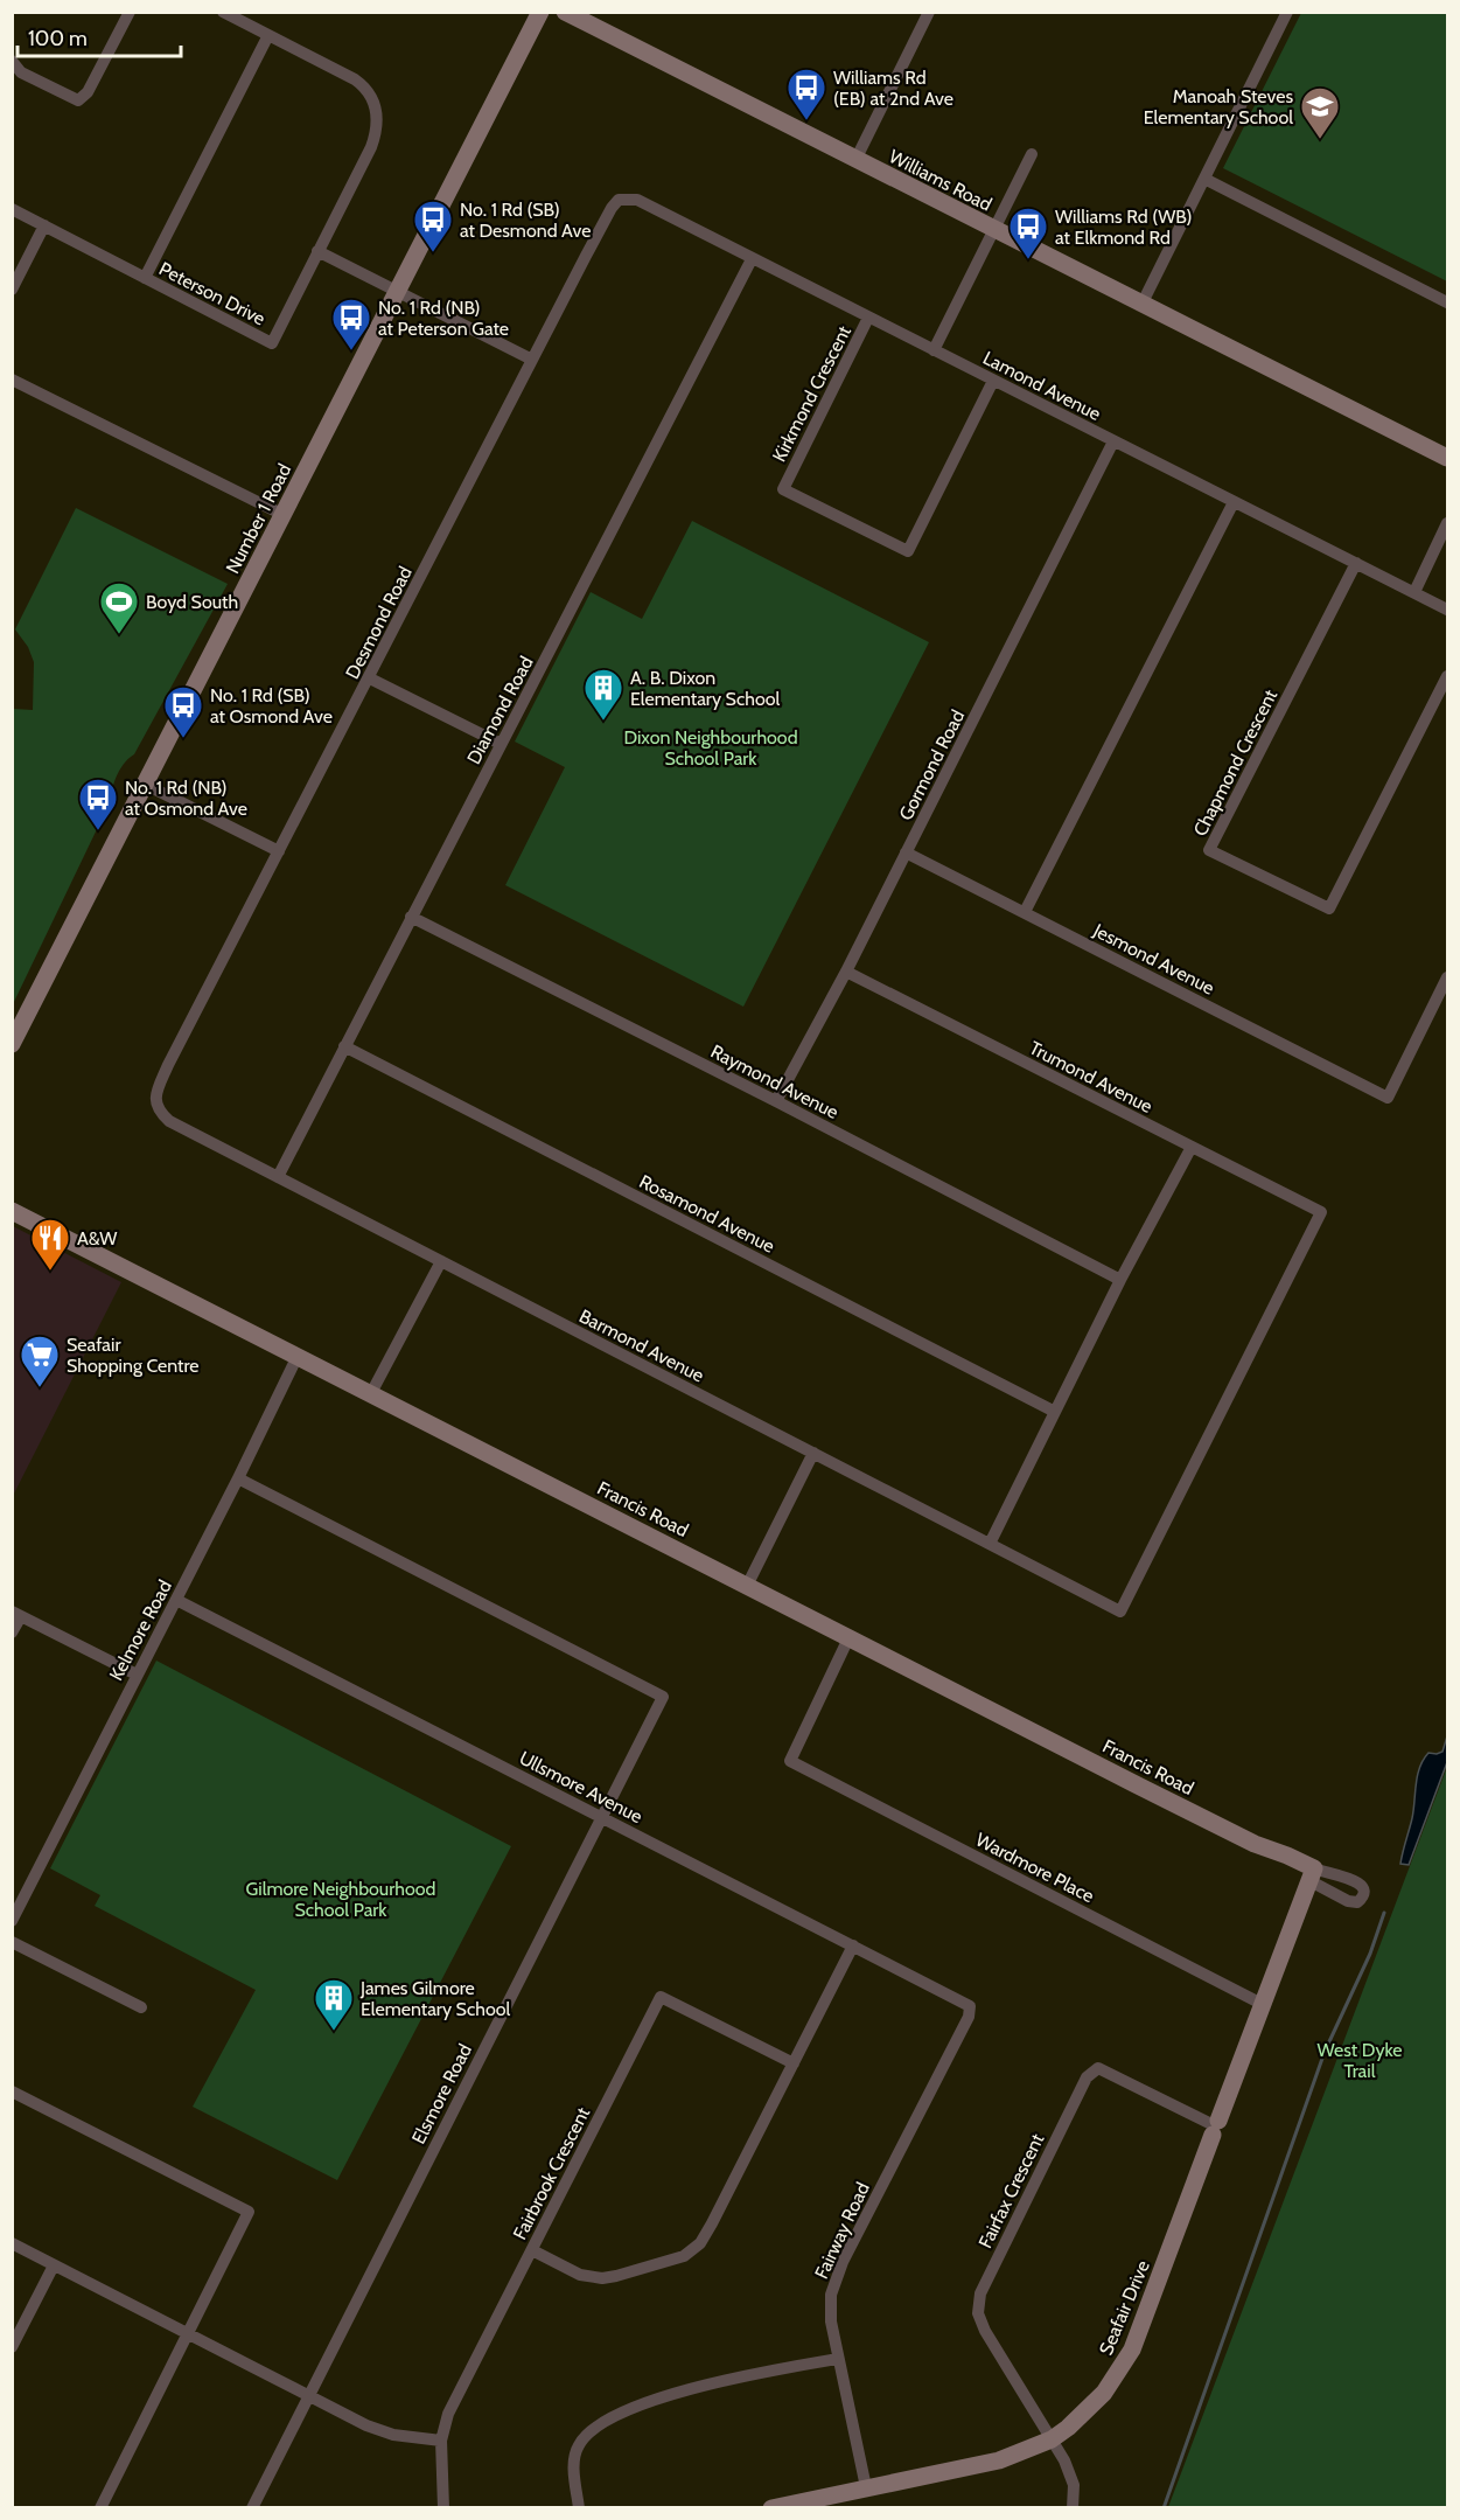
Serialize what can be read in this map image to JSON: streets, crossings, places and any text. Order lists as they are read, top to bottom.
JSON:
{
  "streets": {
    "street": [
      "Williams Road",
      "Peterson Drive",
      "Lamond Avenue",
      "Kirkmond Crescent",
      "Number 1 Road",
      "Desmond Road",
      "Diamond Road",
      "Chapmond Crescent",
      "Gormond Road",
      "Jesmond Avenue",
      "Trumond Avenue",
      "Raymond Avenue",
      "Rosamond Avenue",
      "Barmond Avenue",
      "Francis Road",
      "Kelmore Road",
      "Ullsmore Avenue",
      "Wardmore Place",
      "Elsmore Road",
      "Fairbrook Crescent",
      "Fairfax Crescent",
      "Fairway Road",
      "Seafair Drive"
    ]
  },
  "crossings": [
    ["Lamond Avenue", "Kirkmond Crescent"],
    ["Lamond Avenue", "Desmond Road"],
    ["Lamond Avenue", "Diamond Road"],
    ["Lamond Avenue", "Chapmond Crescent"],
    ["Lamond Avenue", "Gormond Road"],
    ["Desmond Road", "Barmond Avenue"],
    ["Diamond Road", "Raymond Avenue"],
    ["Diamond Road", "Rosamond Avenue"],
    ["Diamond Road", "Barmond Avenue"],
    ["Gormond Road", "Jesmond Avenue"],
    ["Gormond Road", "Trumond Avenue"],
    ["Gormond Road", "Raymond Avenue"],
    ["Trumond Avenue", "Barmond Avenue"],
    ["Francis Road", "Kelmore Road"],
    ["Francis Road", "Wardmore Place"],
    ["Francis Road", "Seafair Drive"],
    ["Kelmore Road", "Ullsmore Avenue"],
    ["Kelmore Road", "Elsmore Road"],
    ["Ullsmore Avenue", "Elsmore Road"],
    ["Ullsmore Avenue", "Fairway Road"],
    ["Wardmore Place", "Seafair Drive"],
    ["Fairfax Crescent", "Seafair Drive"],
    ["Fairway Road", "Seafair Drive"]
  ],
  "parks": ["Dixon Neighbourhood School Park", "Gilmore Neighbourhood School Park", "West Dyke Trail"],
  "places": {
    "bus stop": [
      "Williams Rd (EB) at 2nd Ave",
      "No. 1 Rd (SB) at Desmond Ave",
      "Williams Rd (WB) at Elkmond Rd",
      "No. 1 Rd (NB) at Peterson Gate",
      "No. 1 Rd (SB) at Osmond Ave",
      "No. 1 Rd (NB) at Osmond Ave"
    ],
    "school or university": ["Manoah Steves Elementary School"],
    "sports": ["Boyd South"],
    "building": ["A. B. Dixon Elementary School", "James Gilmore Elementary School"],
    "restaurant": ["A&W"],
    "supermarket": ["Seafair Shopping Centre"]
  },
  "scale_bar": "100 m"
}
